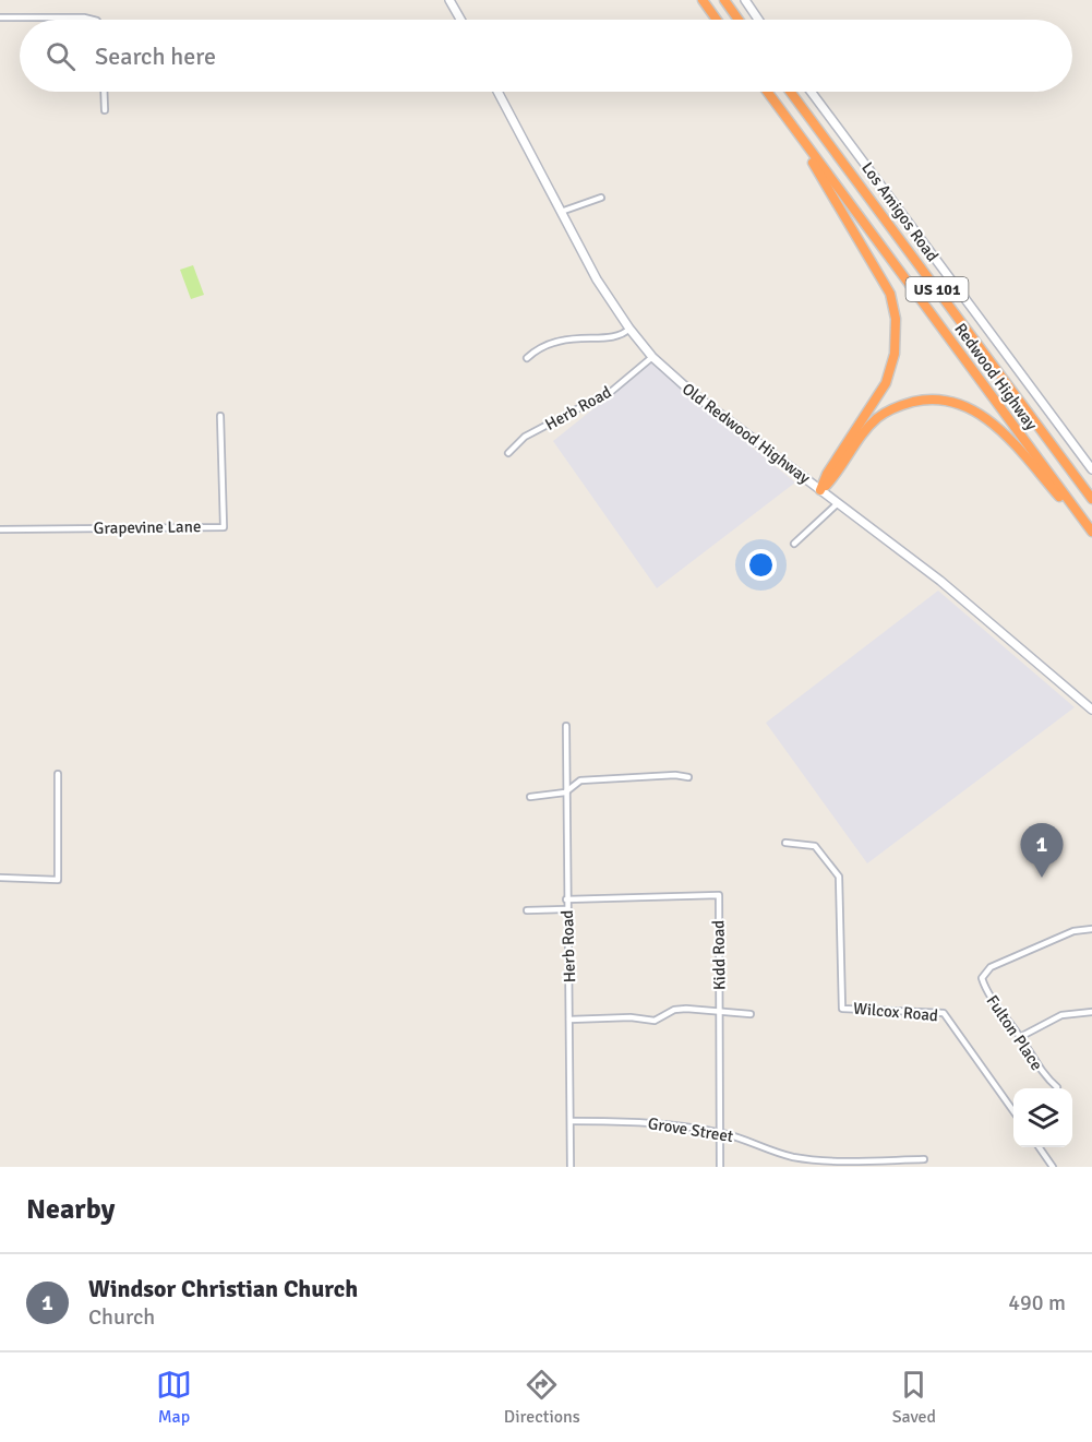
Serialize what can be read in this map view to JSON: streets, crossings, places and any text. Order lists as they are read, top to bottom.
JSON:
{
  "streets": {
    "highway": ["US 101", "Redwood Highway"],
    "main road": ["Los Amigos Road", "Old Redwood Highway"],
    "street": [
      "Herb Road",
      "Grapevine Lane",
      "Kidd Road",
      "Wilcox Road",
      "Fulton Place",
      "Grove Street"
    ]
  },
  "crossings": [
    ["Herb Road", "Old Redwood Highway"],
    ["Herb Road", "Kidd Road"],
    ["Herb Road", "Grove Street"],
    ["Kidd Road", "Grove Street"]
  ],
  "page": {
    "search": "Search here",
    "pins": "1",
    "heading": "Nearby",
    "list": [
      {
        "mark": "1",
        "name": "Windsor Christian Church",
        "note": "Church",
        "value": "490 m"
      }
    ],
    "nav": ["Map", "Directions", "Saved"]
  }
}
